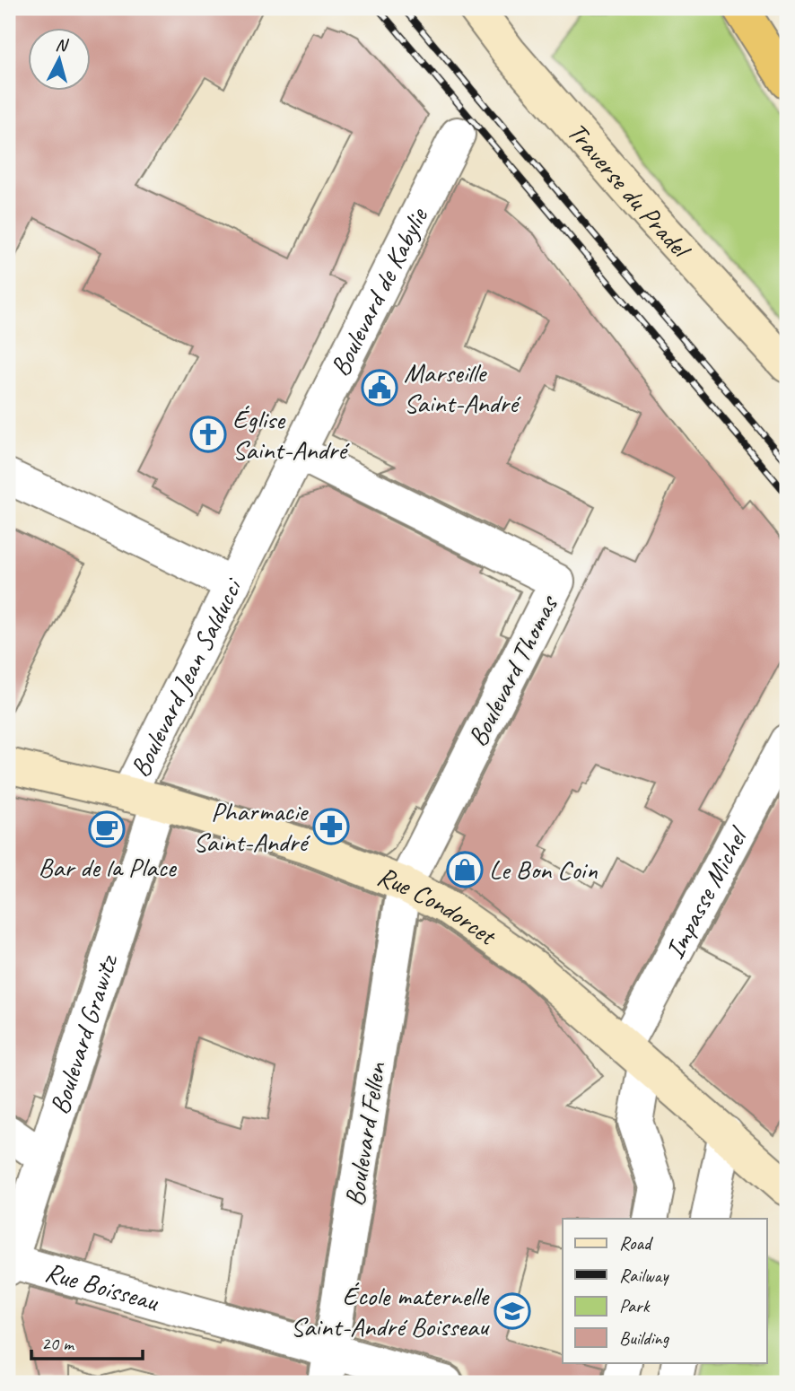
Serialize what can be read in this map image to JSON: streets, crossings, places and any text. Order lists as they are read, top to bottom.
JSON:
{
  "streets": {
    "street": [
      "Traverse du Pradel",
      "Boulevard de Kabylie",
      "Boulevard Thomas",
      "Boulevard Jean Salducci",
      "Impasse Michel",
      "Rue Condorcet",
      "Boulevard Grawitz",
      "Boulevard Fellen",
      "Rue Boisseau"
    ]
  },
  "crossings": [
    ["Boulevard de Kabylie", "Boulevard Thomas"],
    ["Boulevard de Kabylie", "Boulevard Jean Salducci"],
    ["Boulevard Thomas", "Rue Condorcet"],
    ["Boulevard Thomas", "Boulevard Fellen"],
    ["Boulevard Jean Salducci", "Rue Condorcet"],
    ["Boulevard Jean Salducci", "Boulevard Grawitz"],
    ["Impasse Michel", "Rue Condorcet"],
    ["Rue Condorcet", "Boulevard Grawitz"],
    ["Rue Condorcet", "Boulevard Fellen"],
    ["Boulevard Grawitz", "Rue Boisseau"],
    ["Boulevard Fellen", "Rue Boisseau"]
  ],
  "places": {
    "public building": ["Marseille Saint-André"],
    "church": ["Église Saint-André"],
    "pharmacy": ["Pharmacie Saint-André"],
    "cafe": ["Bar de la Place"],
    "shop": ["Le Bon Coin"],
    "school or university": ["École maternelle Saint-André Boisseau"]
  },
  "legend": [
    "Road",
    "Railway",
    "Park",
    "Building"
  ],
  "scale_bar": "20 m",
  "north": "top"
}
